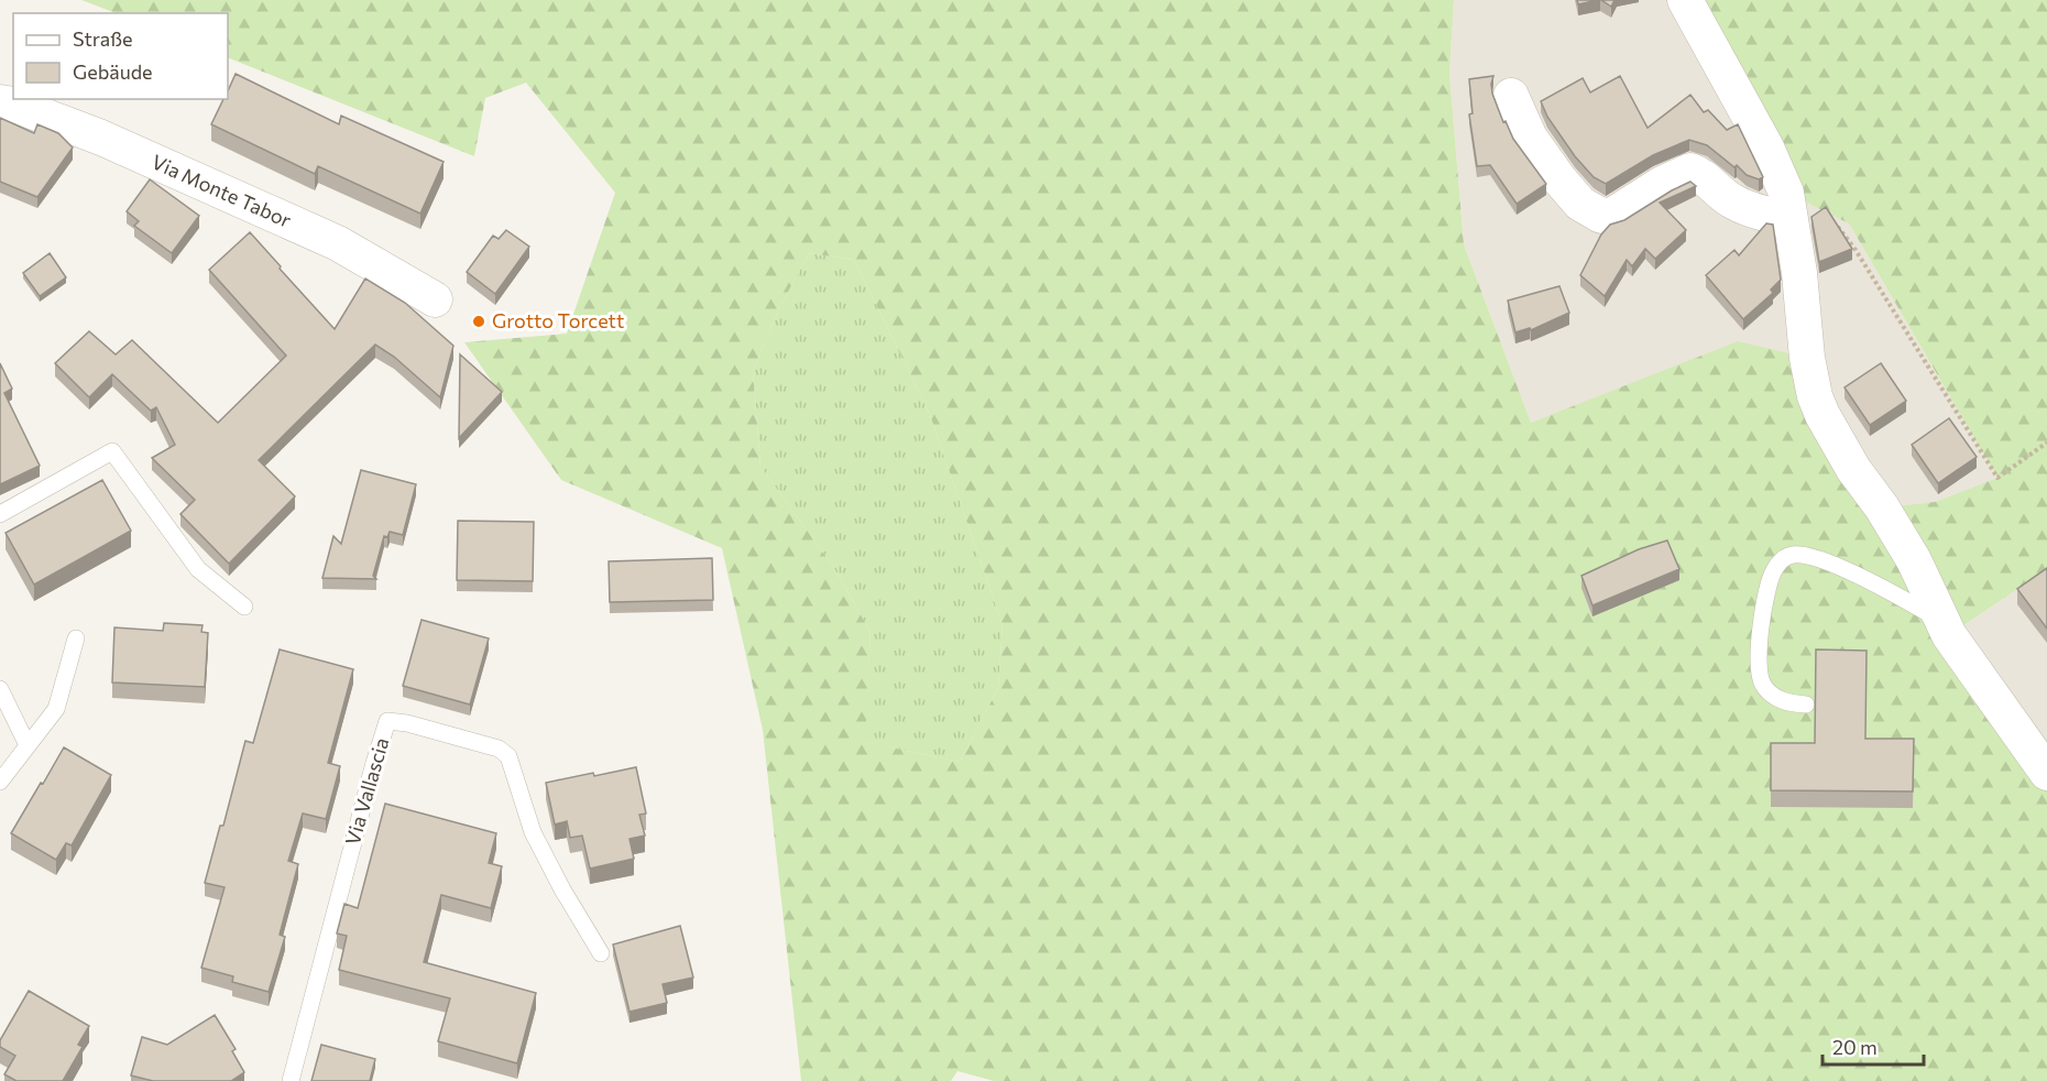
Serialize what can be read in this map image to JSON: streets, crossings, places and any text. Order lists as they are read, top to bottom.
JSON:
{
  "streets": {
    "street": ["Via Monte Tabor"],
    "lane": ["Via Vallascia"]
  },
  "places": ["Grotto Torcett"],
  "legend": ["Straße", "Gebäude"],
  "scale_bar": "20 m"
}
